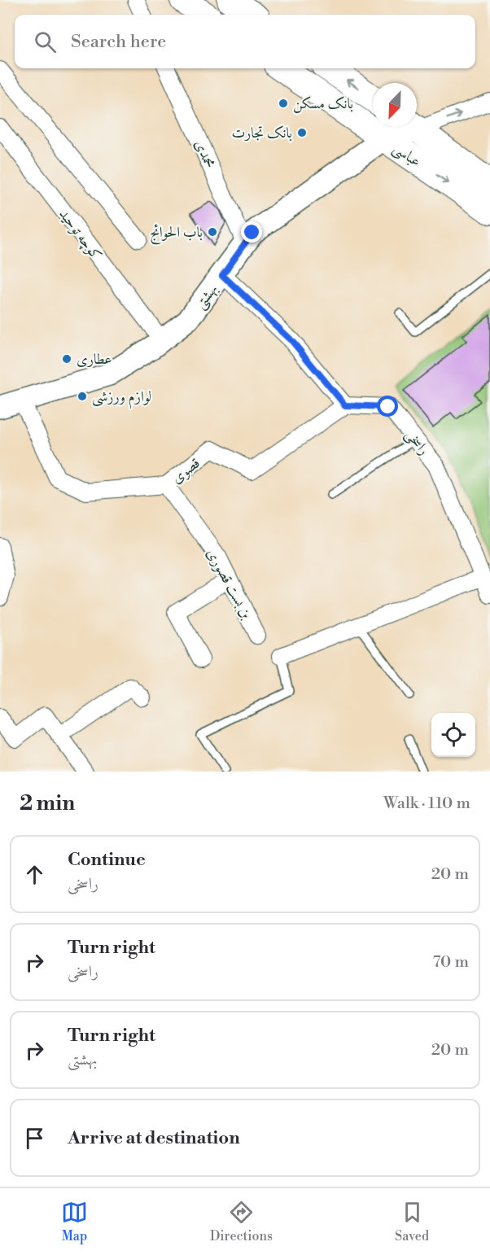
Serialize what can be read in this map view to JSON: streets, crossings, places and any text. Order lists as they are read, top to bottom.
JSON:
{
  "streets": {
    "main road": ["عباسى", "بهشتی"],
    "street": [
      "محمدی",
      "کوچه توحید",
      "راسخی",
      "قصوی",
      "بن بست قصوری"
    ]
  },
  "crossings": [
    ["محمدی", "بهشتی"],
    ["عباسى", "بهشتی"],
    ["کوچه توحید", "بهشتی"],
    ["بهشتی", "قصوی"],
    ["راسخی", "قصوی"],
    ["قصوی", "بن بست قصوری"]
  ],
  "places": [
    "بانک مسکن",
    "بانک تجارت",
    "باب الحوائج",
    "عطاری",
    "لوازم ورزشی"
  ],
  "north": "bottom left",
  "page": {
    "search": "Search here",
    "heading": ["2 min", "Walk · 110 m"],
    "list": [
      ["Continue", "راسخی", "20 m"],
      ["Turn right", "راسخی", "70 m"],
      ["Turn right", "بهشتی", "20 m"],
      "Arrive at destination"
    ],
    "nav": ["Map", "Directions", "Saved"]
  }
}
